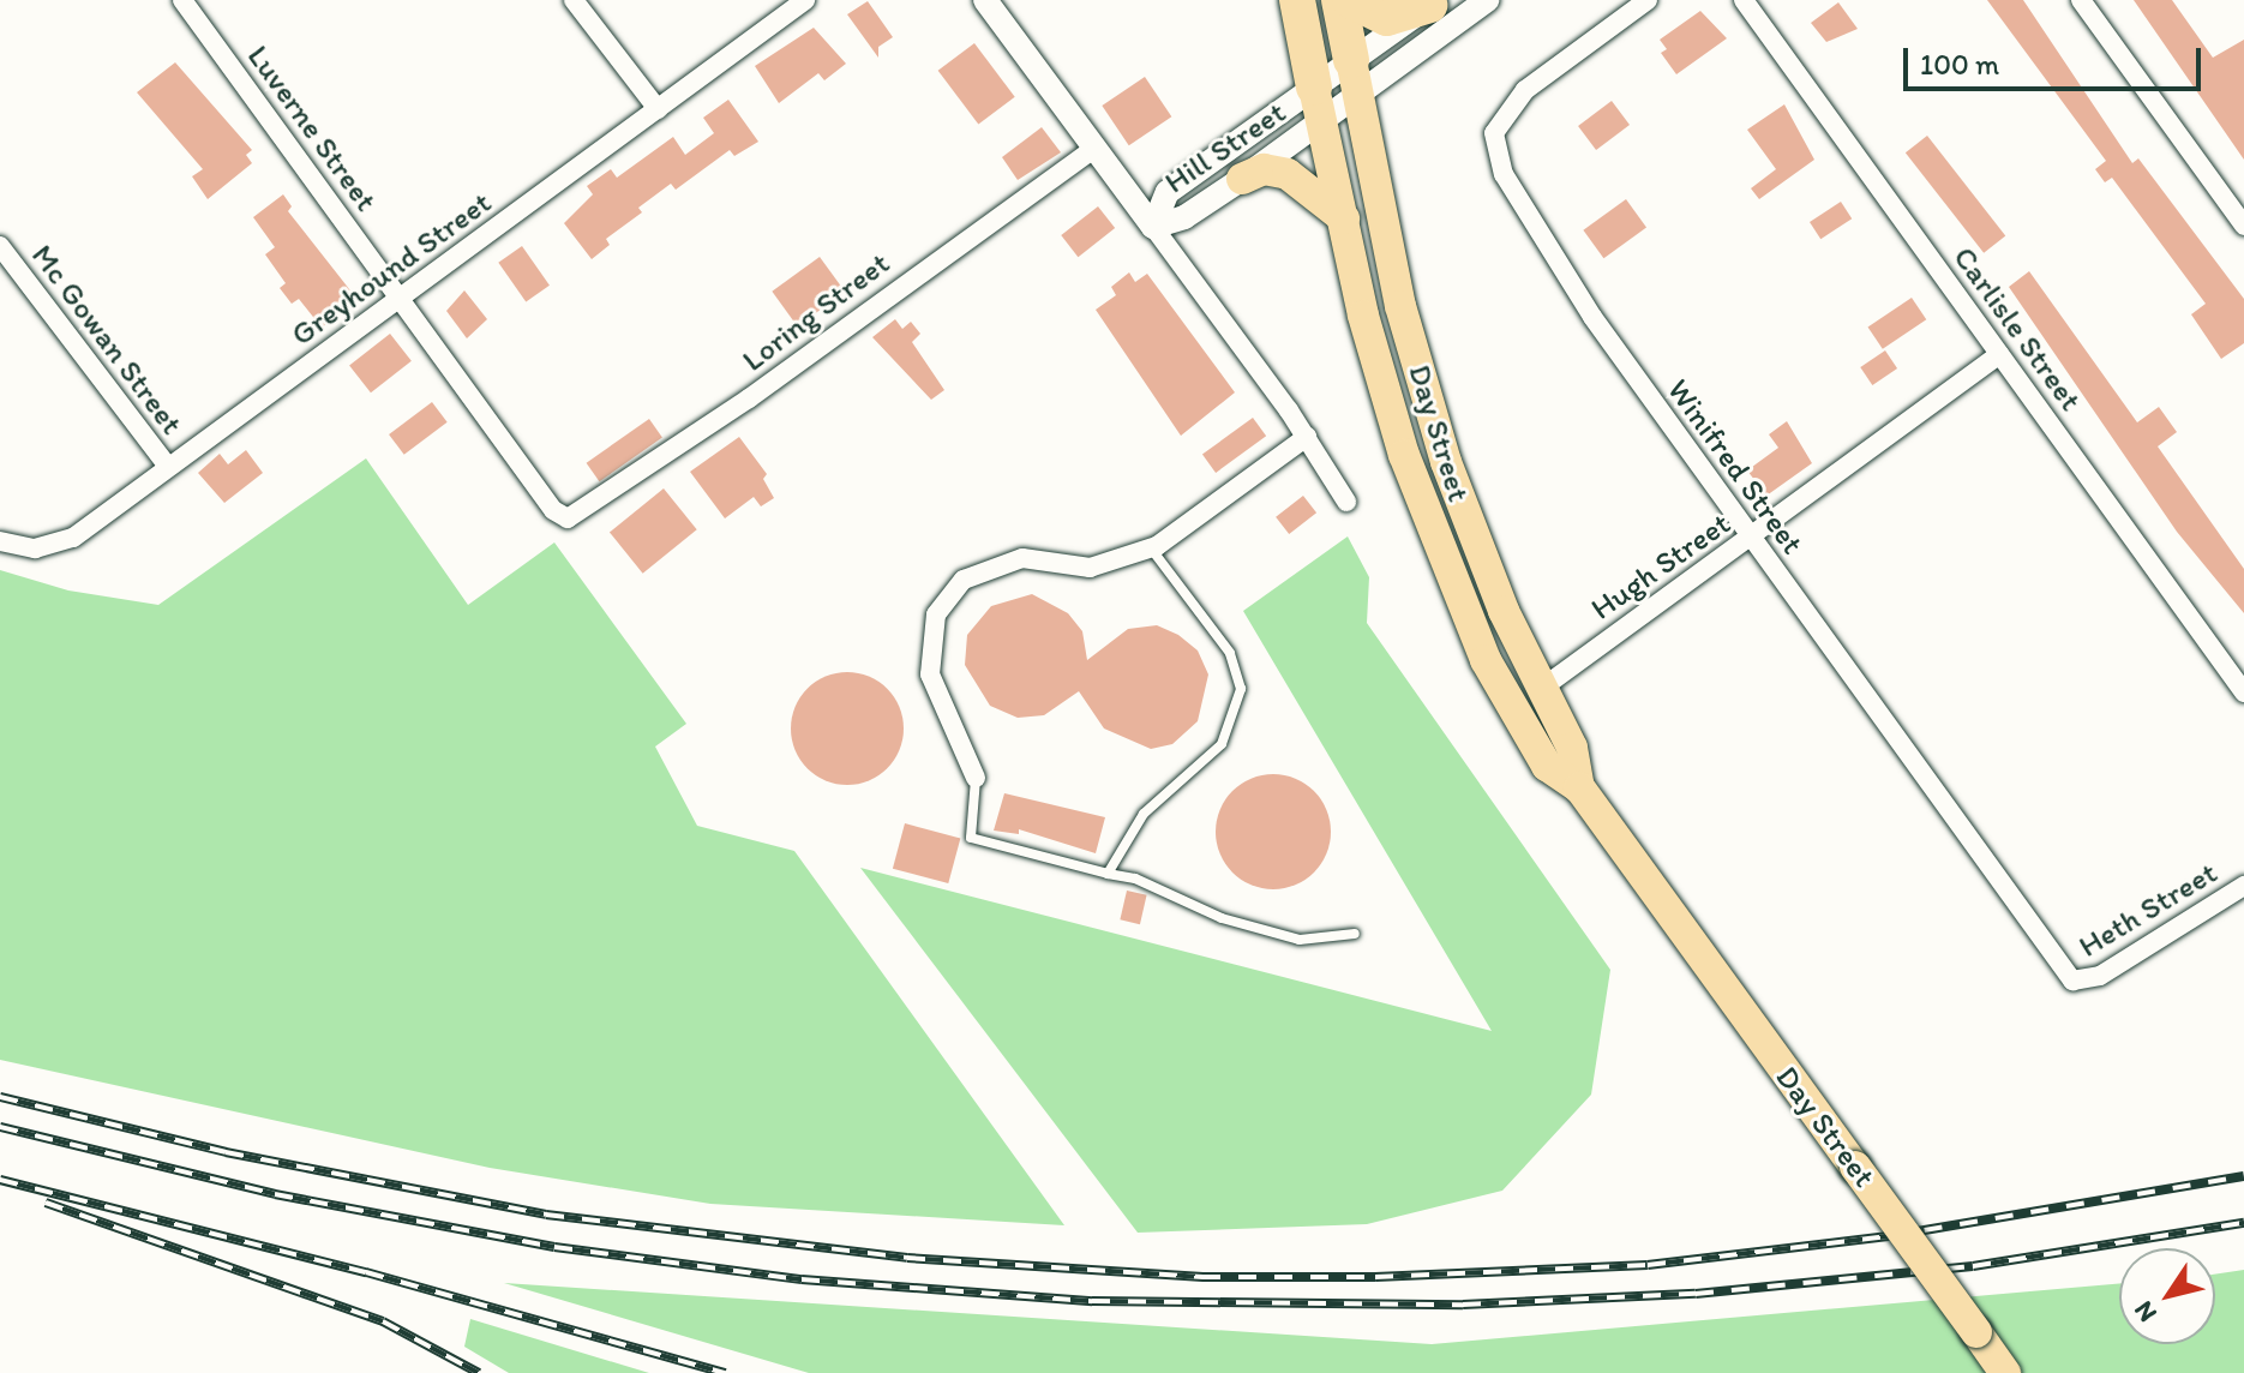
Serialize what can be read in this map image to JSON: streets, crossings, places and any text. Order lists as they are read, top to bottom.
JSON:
{
  "streets": {
    "main road": ["Day Street"],
    "street": [
      "Luverne Street",
      "Hill Street",
      "Greyhound Street",
      "Loring Street",
      "Carlisle Street",
      "Mc Gowan Street",
      "Winifred Street",
      "Hugh Street",
      "Heth Street"
    ]
  },
  "crossings": [
    ["Luverne Street", "Greyhound Street"],
    ["Luverne Street", "Loring Street"],
    ["Hill Street", "Day Street"],
    ["Greyhound Street", "Mc Gowan Street"],
    ["Carlisle Street", "Hugh Street"],
    ["Day Street", "Hugh Street"],
    ["Winifred Street", "Hugh Street"],
    ["Winifred Street", "Heth Street"]
  ],
  "scale_bar": "100 m",
  "north": "bottom left"
}
